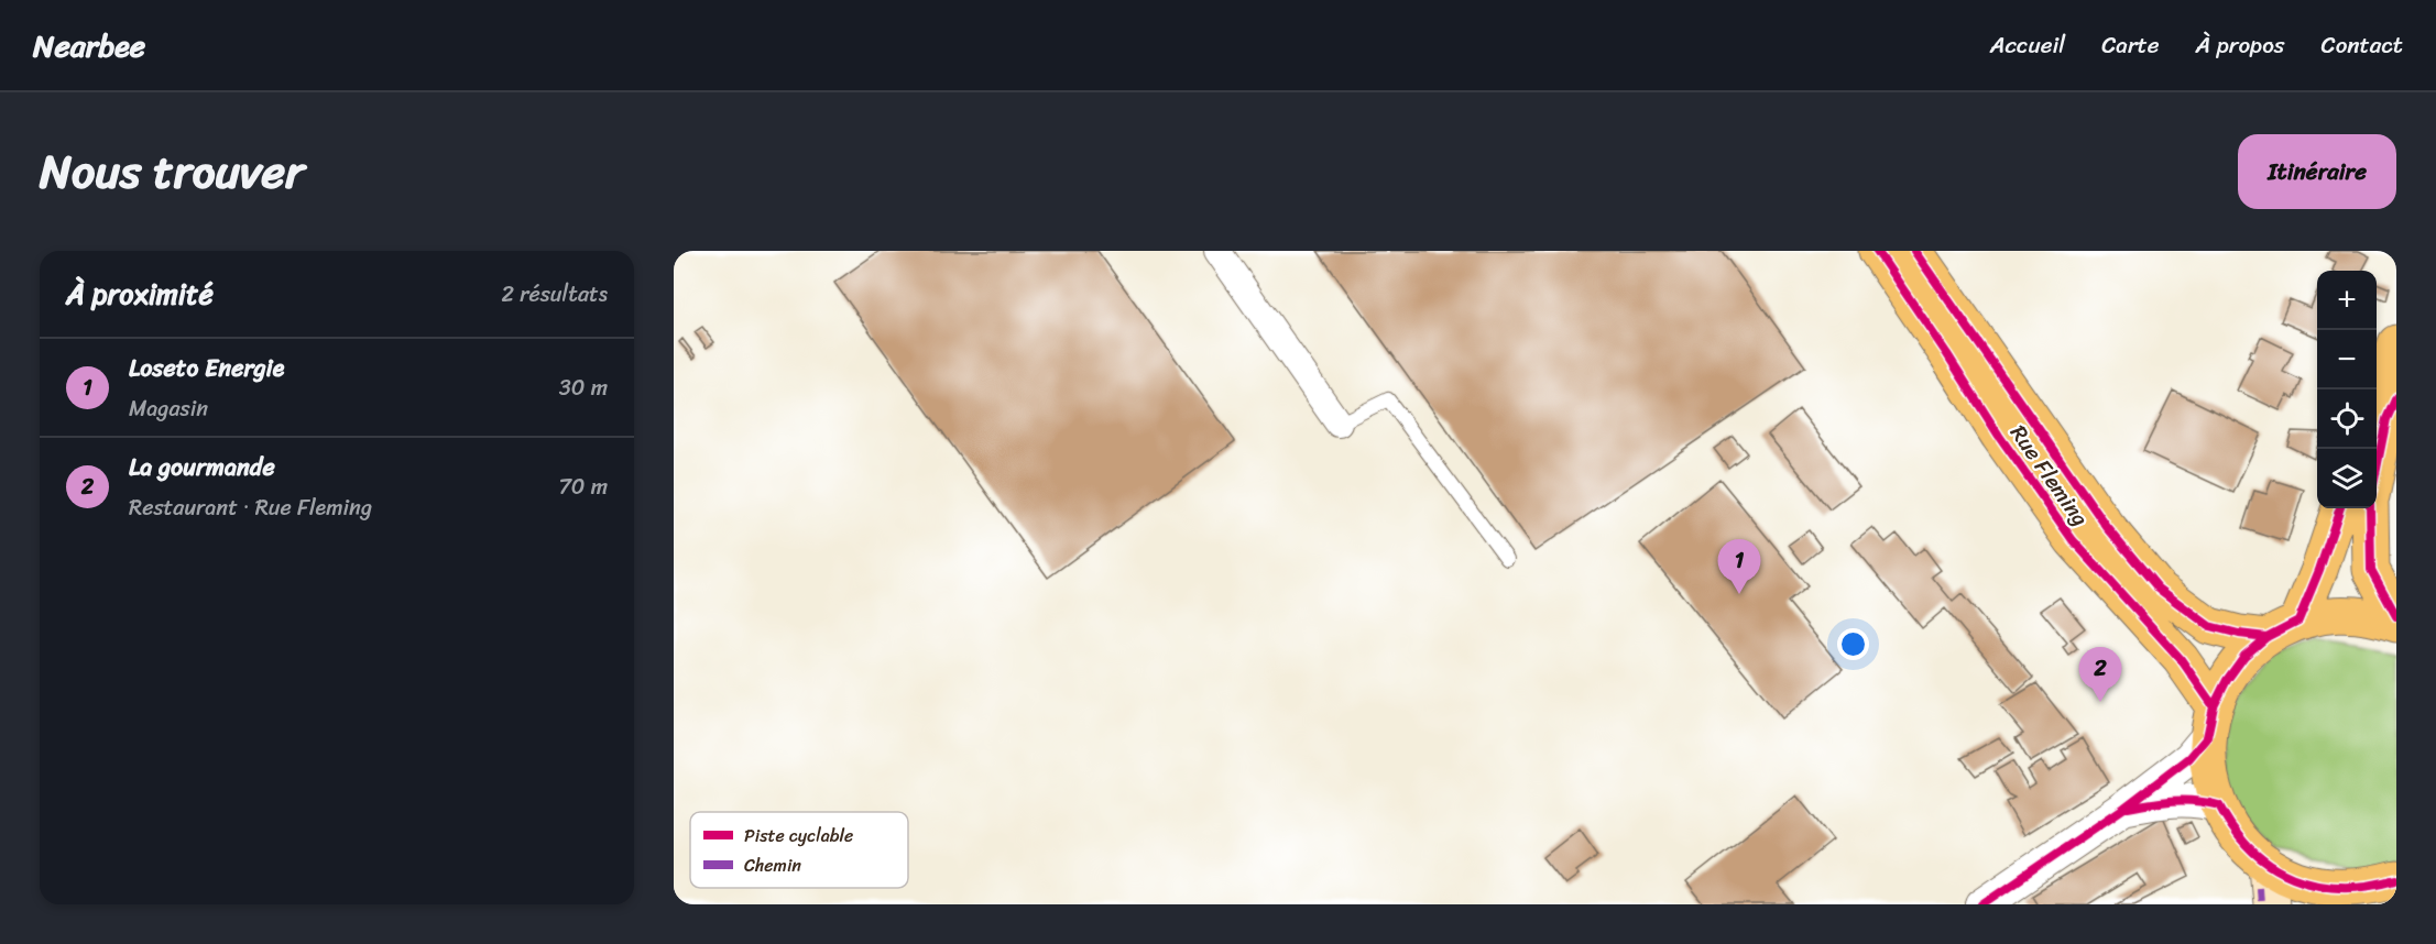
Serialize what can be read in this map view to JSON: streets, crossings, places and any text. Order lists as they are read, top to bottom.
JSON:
{
  "streets": {
    "main road": ["Rue Fleming"]
  },
  "legend": ["Piste cyclable", "Chemin"],
  "page": {
    "header": "Nearbee",
    "nav": [
      "Accueil",
      "Carte",
      "À propos",
      "Contact"
    ],
    "title": "Nous trouver",
    "buttons": "Itinéraire",
    "heading": ["À proximité", "2 résultats"],
    "map_buttons": ["+", "−"],
    "list": [
      {
        "mark": "1",
        "name": "Loseto Energie",
        "note": "Magasin",
        "value": "30 m"
      },
      {
        "mark": "2",
        "name": "La gourmande",
        "note": "Restaurant · Rue Fleming",
        "value": "70 m"
      }
    ],
    "pins": ["1", "2"]
  }
}
